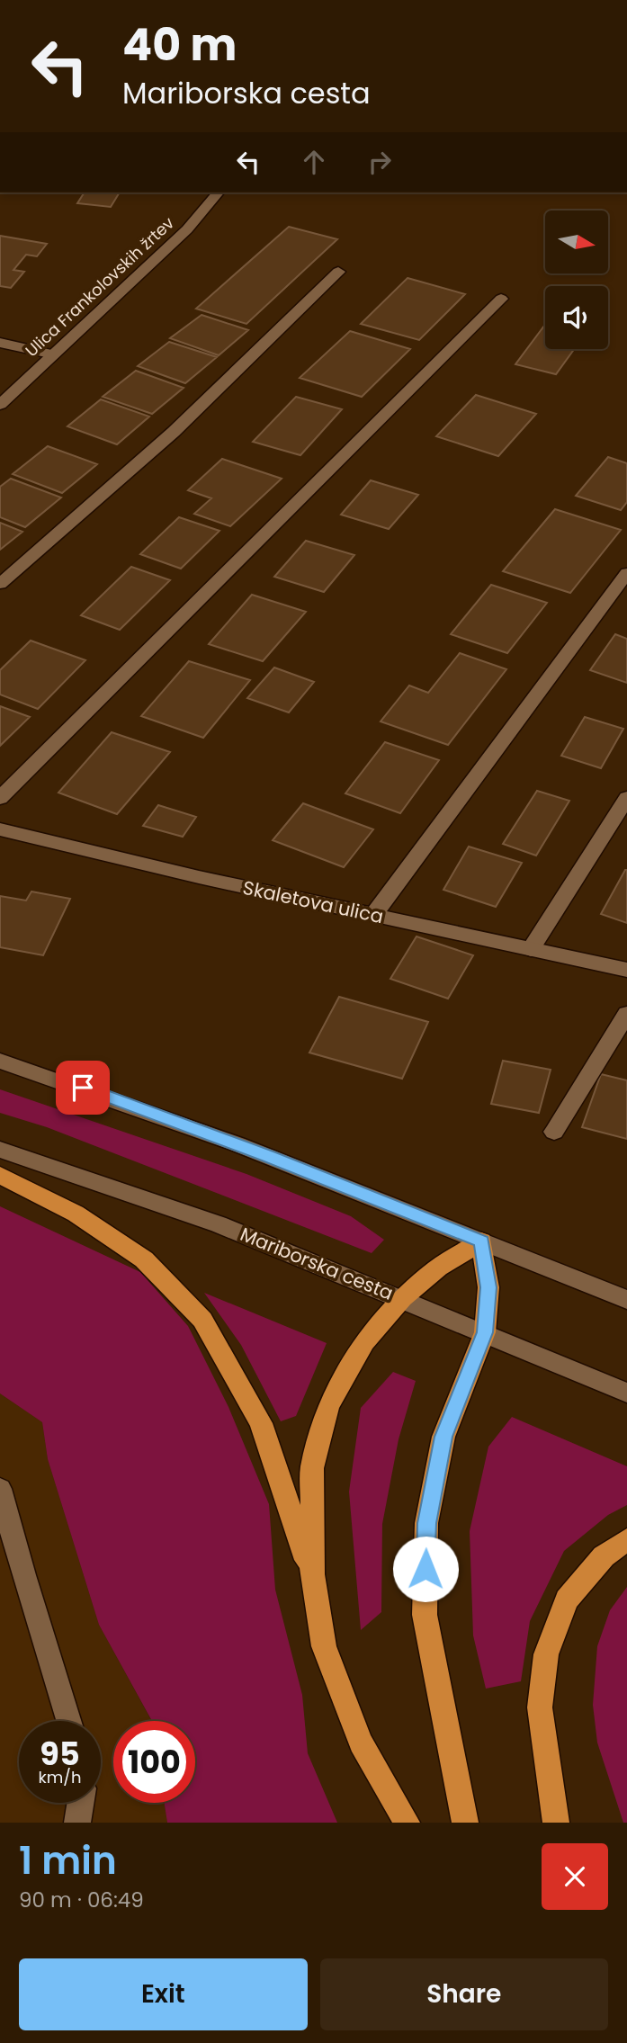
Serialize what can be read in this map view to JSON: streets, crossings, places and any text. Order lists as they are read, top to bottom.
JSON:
{
  "streets": {
    "street": ["Ulica Frankolovskih žrtev", "Skaletova ulica", "Mariborska cesta"]
  },
  "north": "right",
  "page": {
    "turn": ["40 m", "Mariborska cesta"],
    "speed": "95 km/h",
    "limit": "100",
    "heading": ["1 min", "90 m · 06:49"],
    "buttons": ["Exit", "Share"]
  }
}
